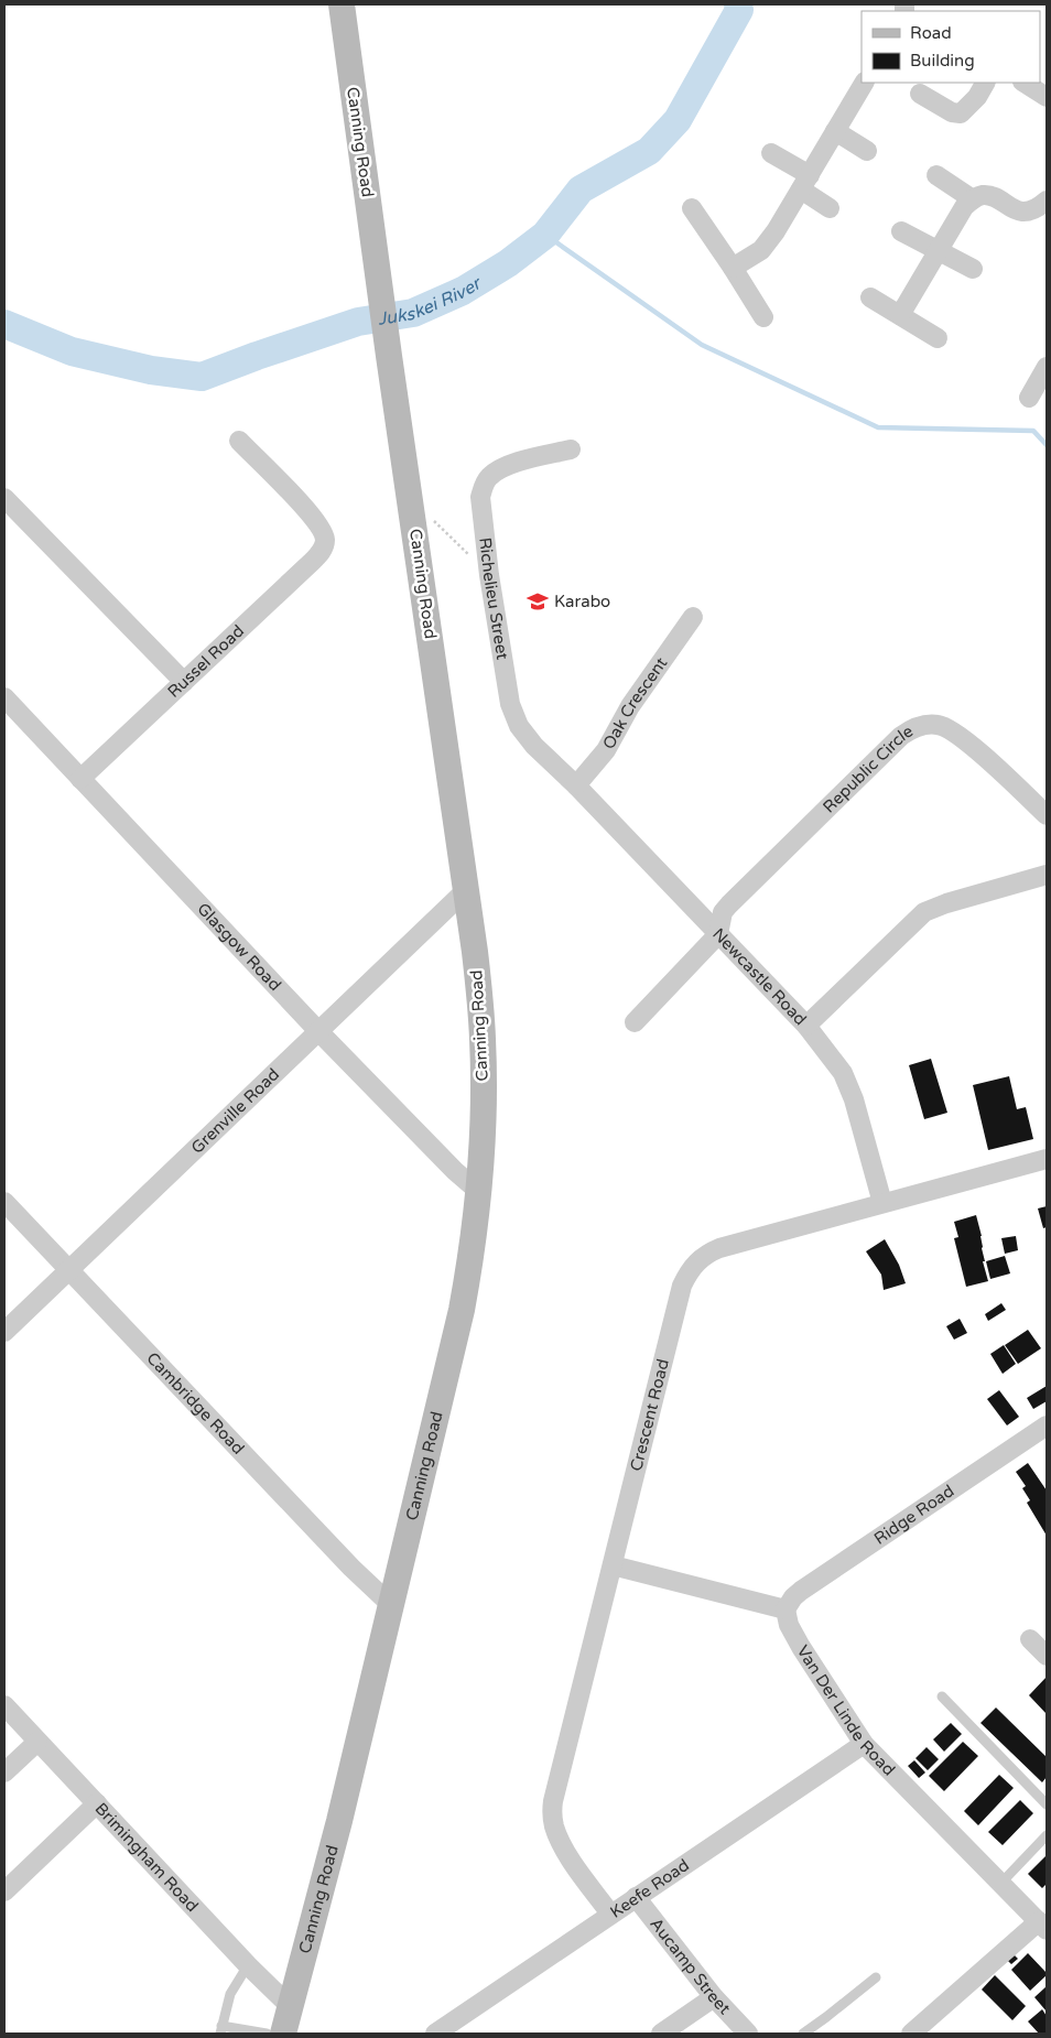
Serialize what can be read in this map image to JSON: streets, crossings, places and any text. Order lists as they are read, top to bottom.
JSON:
{
  "streets": {
    "main road": ["Canning Road"],
    "street": [
      "Richelieu Street",
      "Russel Road",
      "Oak Crescent",
      "Republic Circle",
      "Glasgow Road",
      "Newcastle Road",
      "Grenville Road",
      "Cambridge Road",
      "Crescent Road",
      "Ridge Road",
      "Van Der Linde Road",
      "Brimingham Road",
      "Keefe Road",
      "Aucamp Street"
    ]
  },
  "crossings": [
    ["Canning Road", "Glasgow Road"],
    ["Canning Road", "Grenville Road"],
    ["Canning Road", "Cambridge Road"],
    ["Canning Road", "Brimingham Road"],
    ["Richelieu Street", "Oak Crescent"],
    ["Richelieu Street", "Newcastle Road"],
    ["Russel Road", "Glasgow Road"],
    ["Oak Crescent", "Newcastle Road"],
    ["Republic Circle", "Newcastle Road"],
    ["Glasgow Road", "Grenville Road"],
    ["Newcastle Road", "Crescent Road"],
    ["Grenville Road", "Cambridge Road"],
    ["Crescent Road", "Keefe Road"],
    ["Ridge Road", "Van Der Linde Road"],
    ["Van Der Linde Road", "Keefe Road"],
    ["Keefe Road", "Aucamp Street"]
  ],
  "water": ["Jukskei River"],
  "places": {
    "school or university": ["Karabo"]
  },
  "legend": ["Road", "Building"]
}
